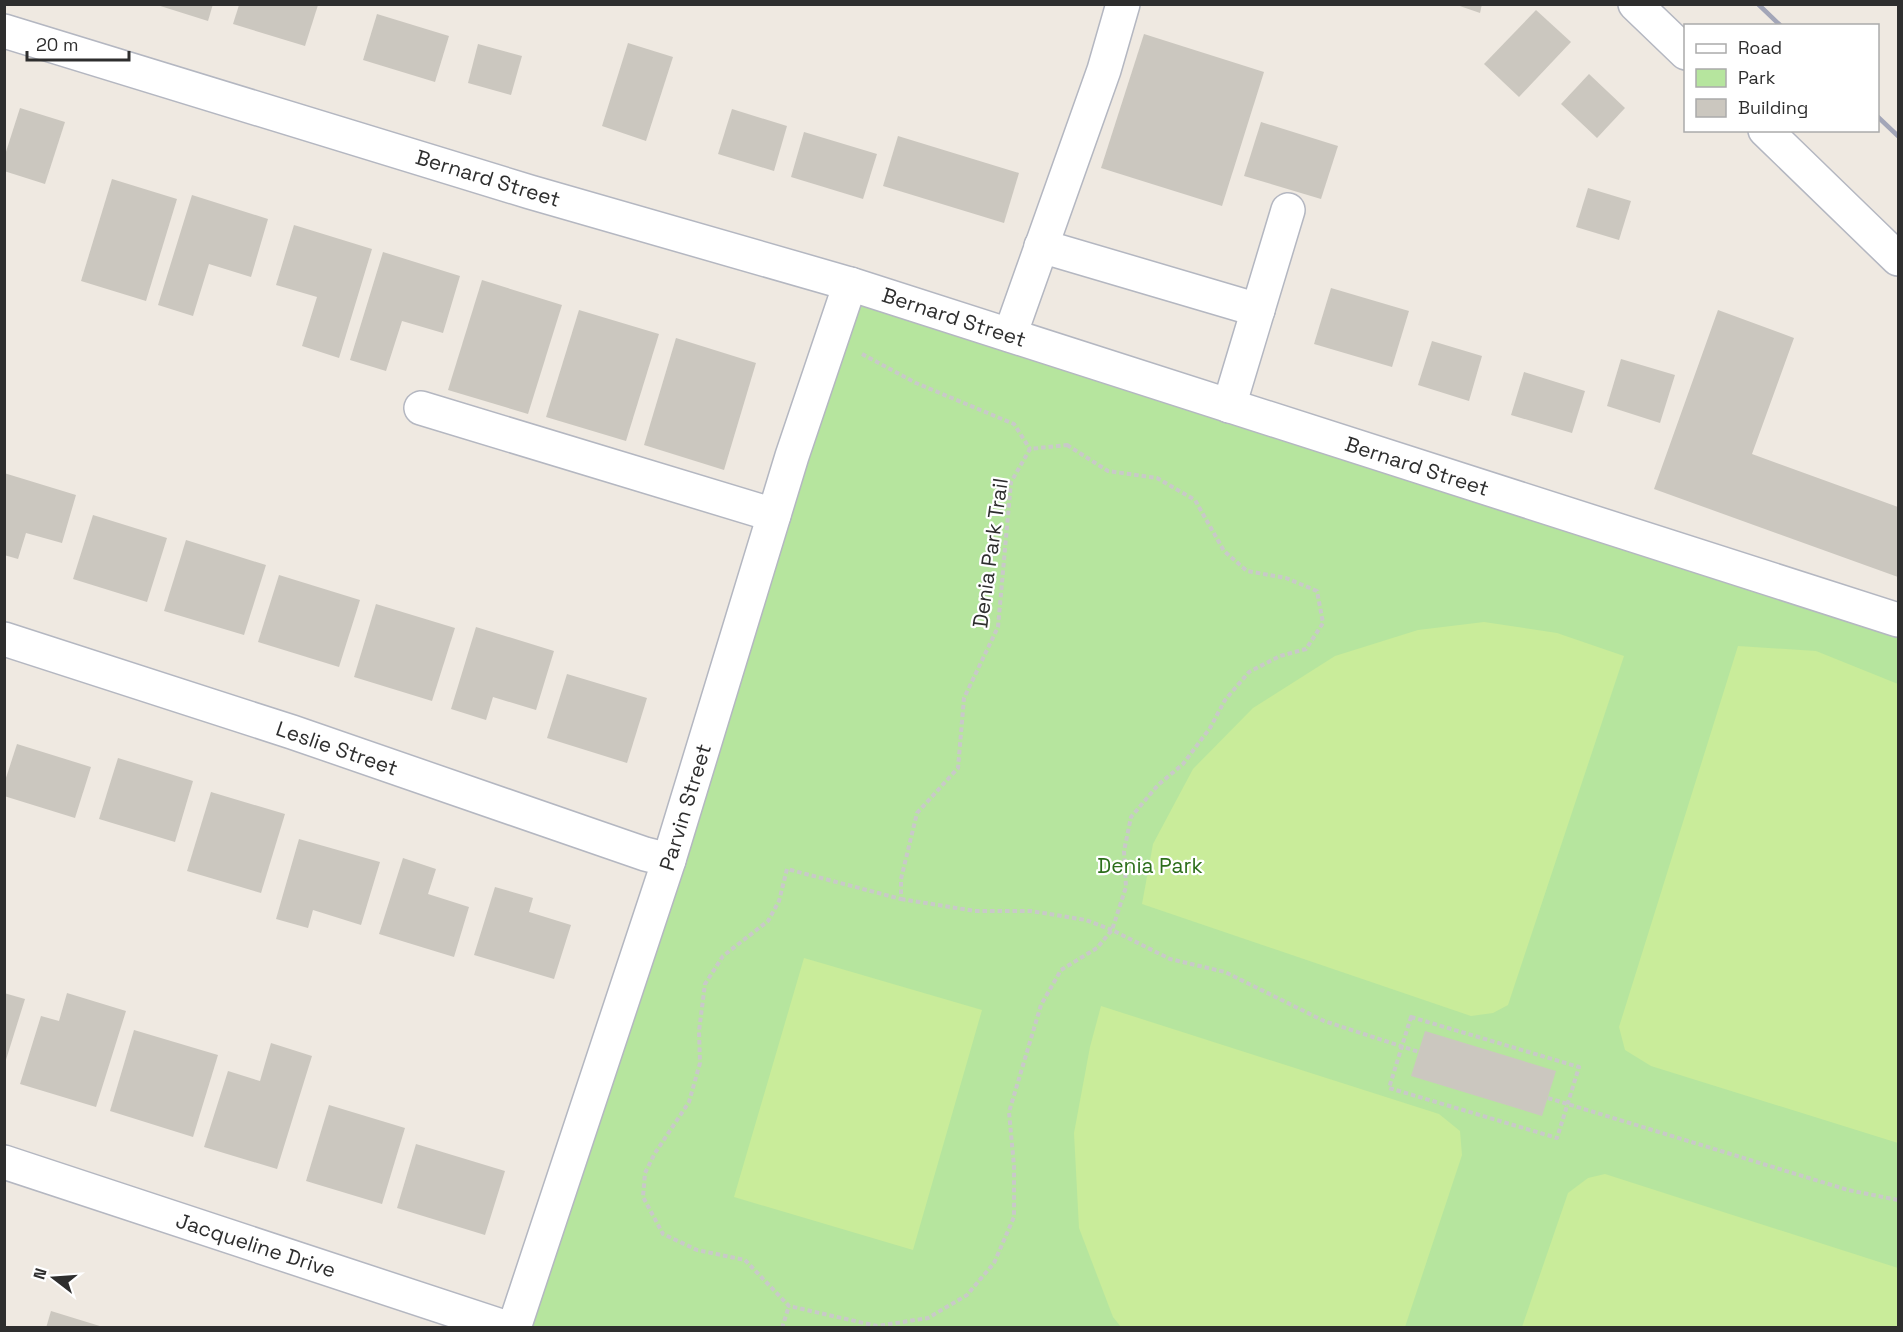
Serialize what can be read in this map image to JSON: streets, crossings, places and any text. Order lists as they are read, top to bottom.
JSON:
{
  "streets": {
    "street": [
      "Bernard Street",
      "Leslie Street",
      "Parvin Street",
      "Jacqueline Drive"
    ],
    "path": ["Denia Park Trail"]
  },
  "crossings": [
    ["Bernard Street", "Parvin Street"],
    ["Leslie Street", "Parvin Street"]
  ],
  "parks": ["Denia Park"],
  "legend": ["Road", "Park", "Building"],
  "scale_bar": "20 m",
  "north": "left"
}
